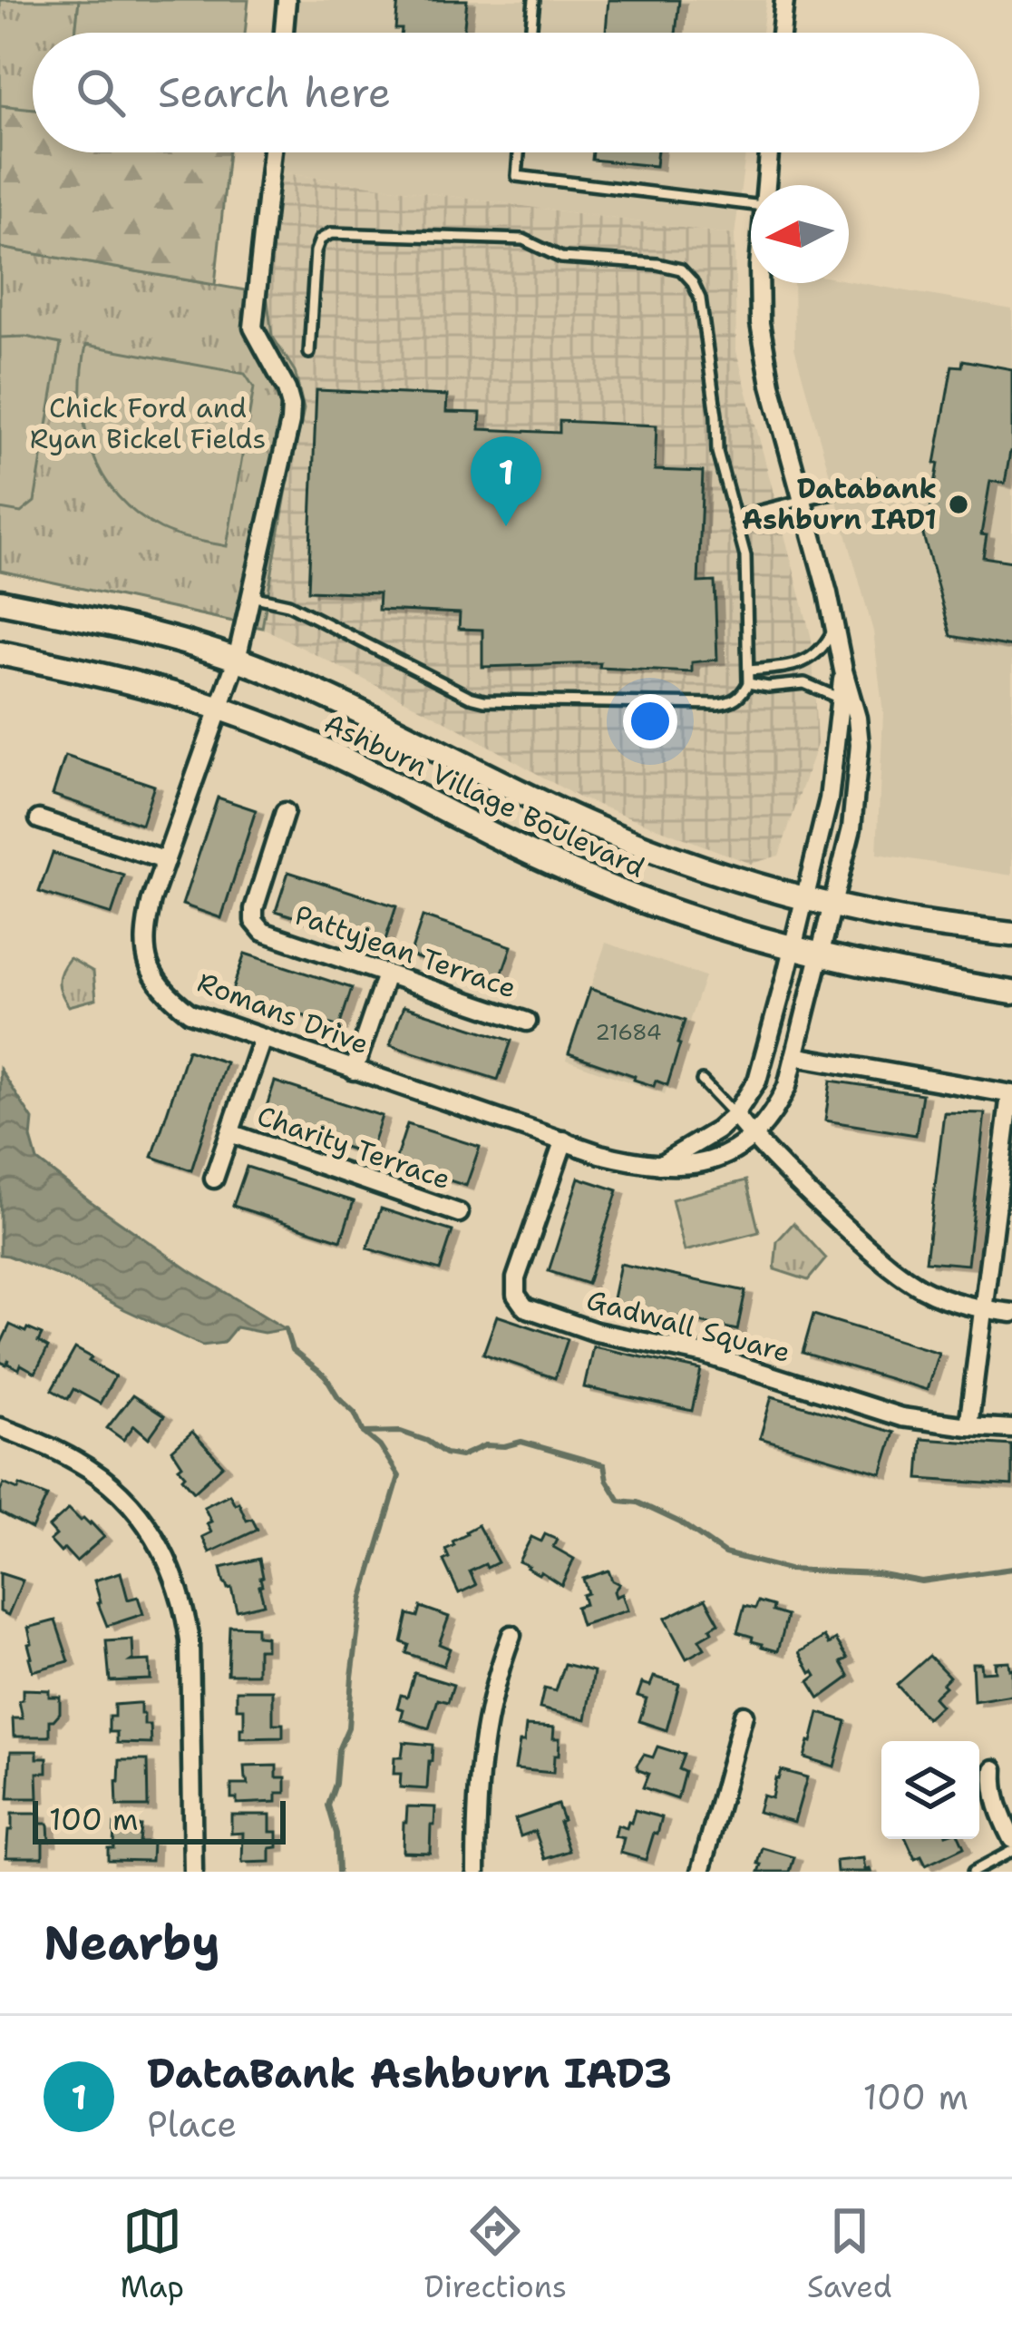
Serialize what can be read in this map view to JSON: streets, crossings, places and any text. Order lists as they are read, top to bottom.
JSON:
{
  "streets": {
    "main road": ["Ashburn Village Boulevard"],
    "street": [
      "Pattyjean Terrace",
      "Romans Drive",
      "Charity Terrace",
      "Gadwall Square"
    ]
  },
  "crossings": [
    ["Ashburn Village Boulevard", "Romans Drive"],
    ["Romans Drive", "Gadwall Square"]
  ],
  "parks": ["Chick Ford and Ryan Bickel Fields"],
  "places": ["Databank Ashburn IAD1"],
  "house_numbers": ["21684"],
  "scale_bar": "100 m",
  "north": "left",
  "page": {
    "search": "Search here",
    "pins": "1",
    "scale": "100 m",
    "heading": "Nearby",
    "list": [
      {
        "mark": "1",
        "name": "DataBank Ashburn IAD3",
        "note": "Place",
        "value": "100 m"
      }
    ],
    "nav": ["Map", "Directions", "Saved"]
  }
}
